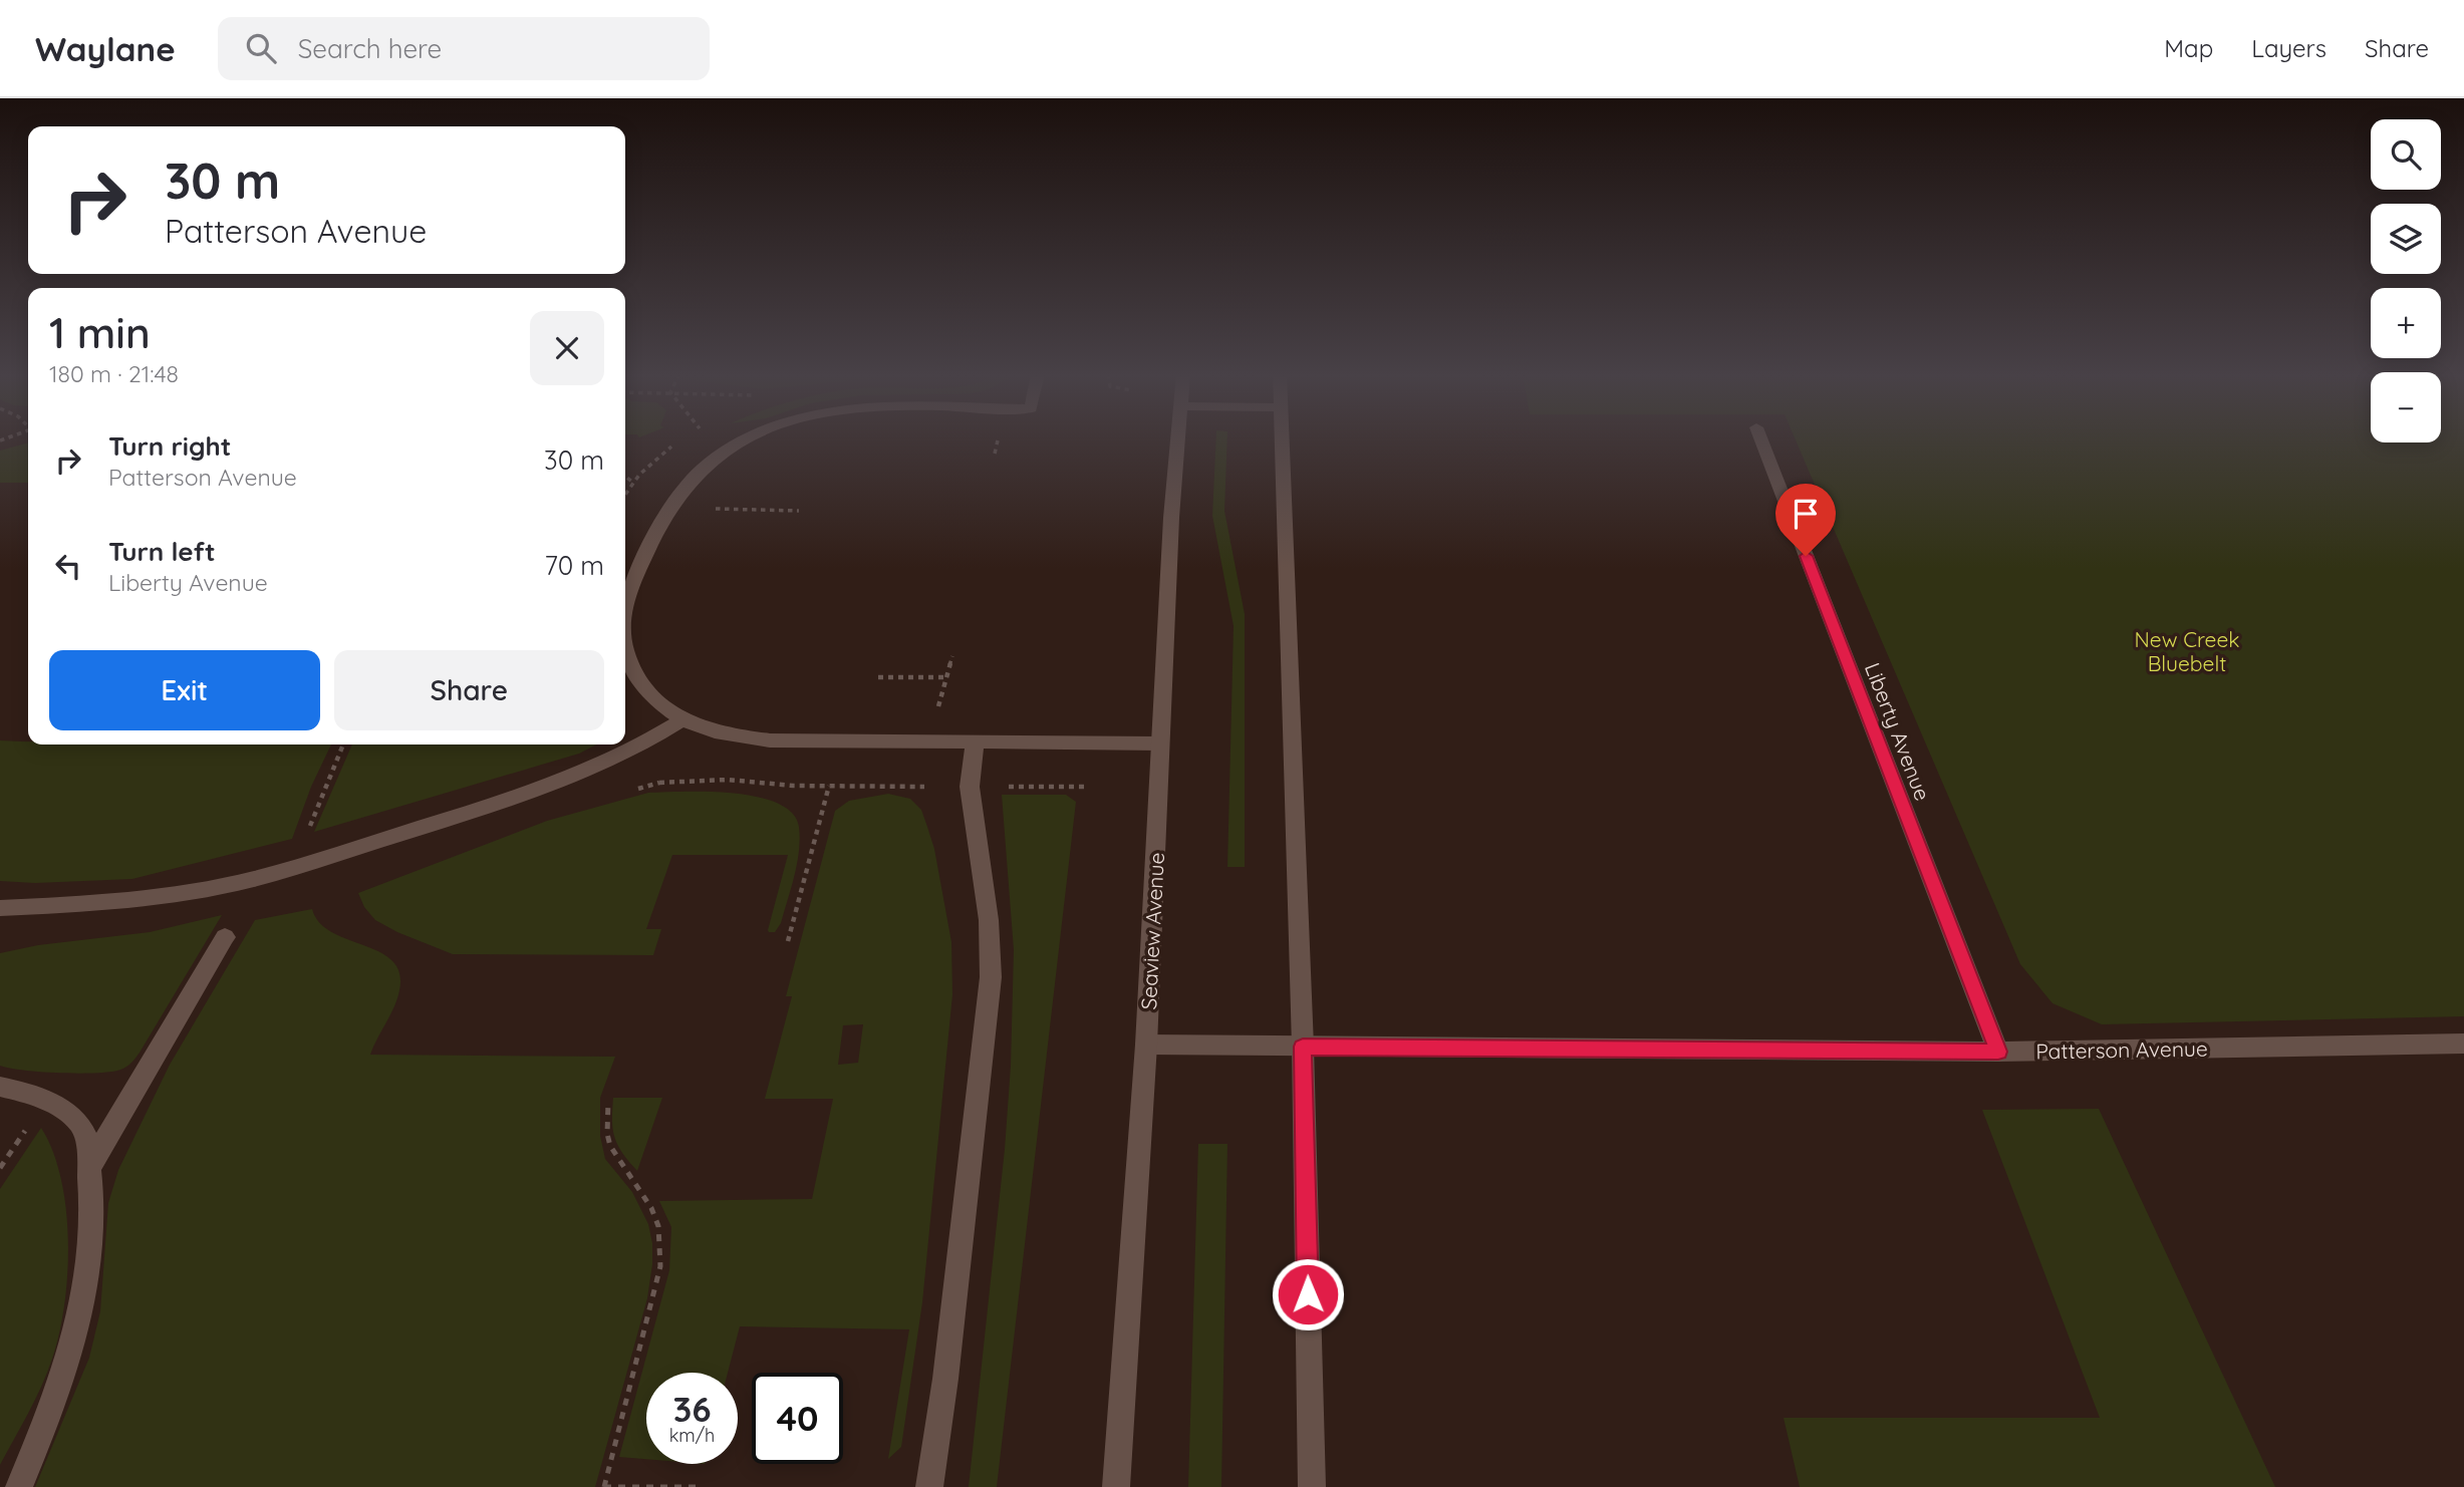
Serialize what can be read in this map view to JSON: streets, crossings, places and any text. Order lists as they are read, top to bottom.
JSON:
{
  "streets": {
    "street": ["Liberty Avenue", "Seaview Avenue", "Patterson Avenue"]
  },
  "crossings": [
    ["Liberty Avenue", "Patterson Avenue"],
    ["Seaview Avenue", "Patterson Avenue"]
  ],
  "parks": ["New Creek Bluebelt"],
  "page": {
    "header": "Waylane",
    "search": "Search here",
    "nav": ["Map", "Layers", "Share"],
    "map_buttons": ["+", "−"],
    "turn": ["30 m", "Patterson Avenue"],
    "heading": ["1 min", "180 m · 21:48"],
    "list": [
      {
        "name": "Turn right",
        "note": "Patterson Avenue",
        "value": "30 m"
      },
      {
        "name": "Turn left",
        "note": "Liberty Avenue",
        "value": "70 m"
      }
    ],
    "buttons": ["Exit", "Share"],
    "speed": "36 km/h",
    "limit": "40"
  }
}
